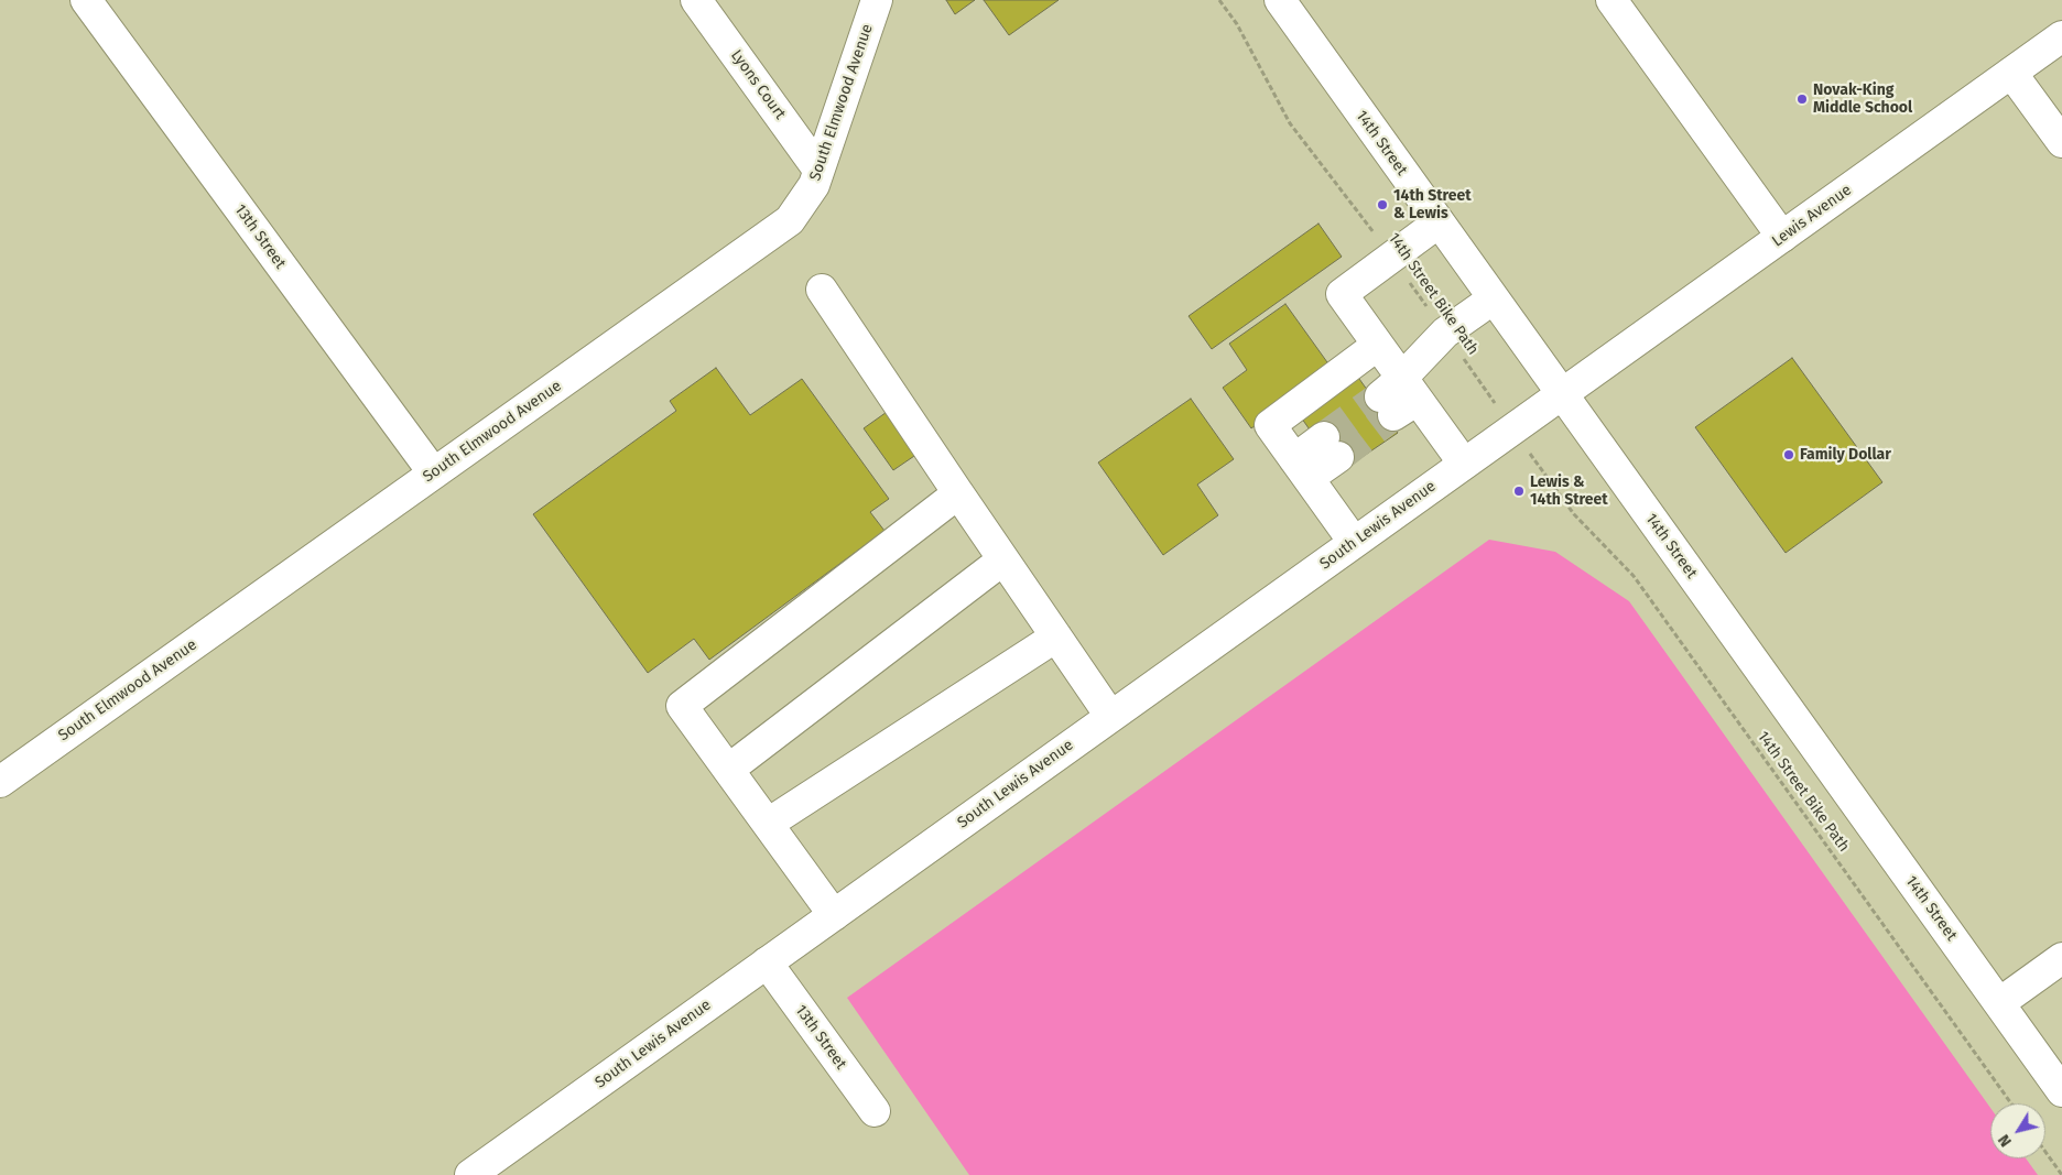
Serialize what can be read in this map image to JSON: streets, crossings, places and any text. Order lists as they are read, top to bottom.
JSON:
{
  "streets": {
    "street": [
      "Lyons Court",
      "South Elmwood Avenue",
      "14th Street",
      "Lewis Avenue",
      "13th Street",
      "South Lewis Avenue"
    ],
    "path": ["14th Street Bike Path"]
  },
  "crossings": [
    ["Lyons Court", "South Elmwood Avenue"],
    ["South Elmwood Avenue", "13th Street"],
    ["14th Street", "Lewis Avenue"],
    ["14th Street", "South Lewis Avenue"],
    ["Lewis Avenue", "South Lewis Avenue"],
    ["13th Street", "South Lewis Avenue"]
  ],
  "places": [
    "Novak-King Middle School",
    "14th Street & Lewis",
    "Family Dollar",
    "Lewis & 14th Street"
  ],
  "north": "bottom left"
}
